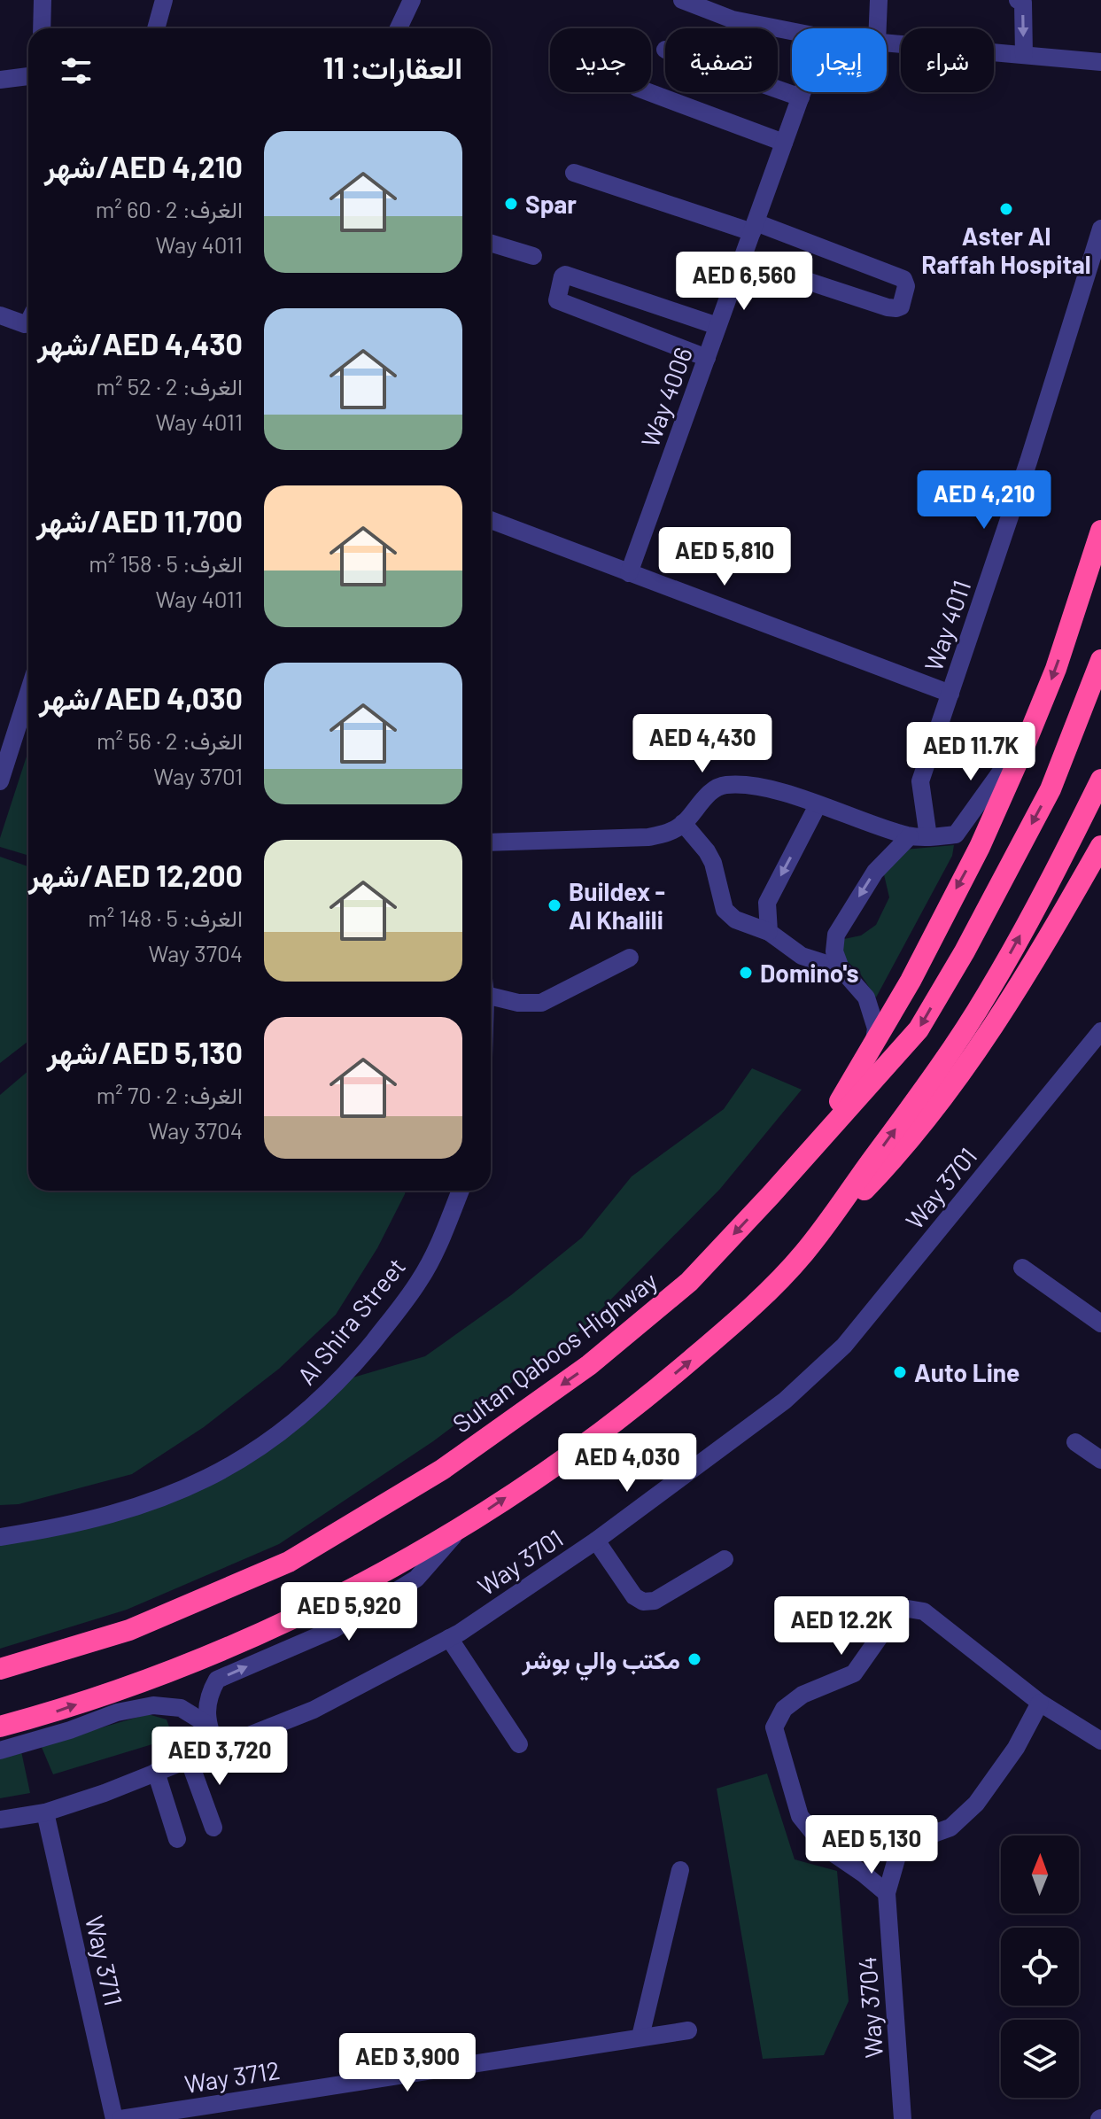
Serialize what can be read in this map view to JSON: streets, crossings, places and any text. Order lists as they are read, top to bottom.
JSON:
{
  "streets": {
    "highway": ["Sultan Qaboos Highway"],
    "street": [
      "Way 4006",
      "Way 4011",
      "Way 3701",
      "Al Shira Street",
      "Way 3711",
      "Way 3704",
      "Way 3712"
    ]
  },
  "crossings": [
    ["Way 3701", "Way 3711"]
  ],
  "places": [
    "Spar",
    "Aster Al Raffah Hospital",
    "Buildex - Al Khalili",
    "Domino's",
    "Auto Line",
    "مكتب والي بوشر"
  ],
  "north": "top",
  "page": {
    "chip": [
      "شراء",
      "إيجار",
      "تصفية",
      "جديد"
    ],
    "heading": "العقارات: 11",
    "list": [
      {
        "name": "AED 4,210/شهر",
        "note": "الغرف: 2 · 60 m² · Way 4011"
      },
      {
        "name": "AED 4,430/شهر",
        "note": "الغرف: 2 · 52 m² · Way 4011"
      },
      {
        "name": "AED 11,700/شهر",
        "note": "الغرف: 5 · 158 m² · Way 4011"
      },
      {
        "name": "AED 4,030/شهر",
        "note": "الغرف: 2 · 56 m² · Way 3701"
      },
      {
        "name": "AED 12,200/شهر",
        "note": "الغرف: 5 · 148 m² · Way 3704"
      },
      {
        "name": "AED 5,130/شهر",
        "note": "الغرف: 2 · 70 m² · Way 3704"
      }
    ],
    "price": [
      "AED 6,560",
      "AED 4,210",
      "AED 5,810",
      "AED 4,430",
      "AED 11.7K",
      "AED 4,030",
      "AED 5,920",
      "AED 12.2K",
      "AED 3,720",
      "AED 5,130",
      "AED 3,900"
    ]
  }
}
